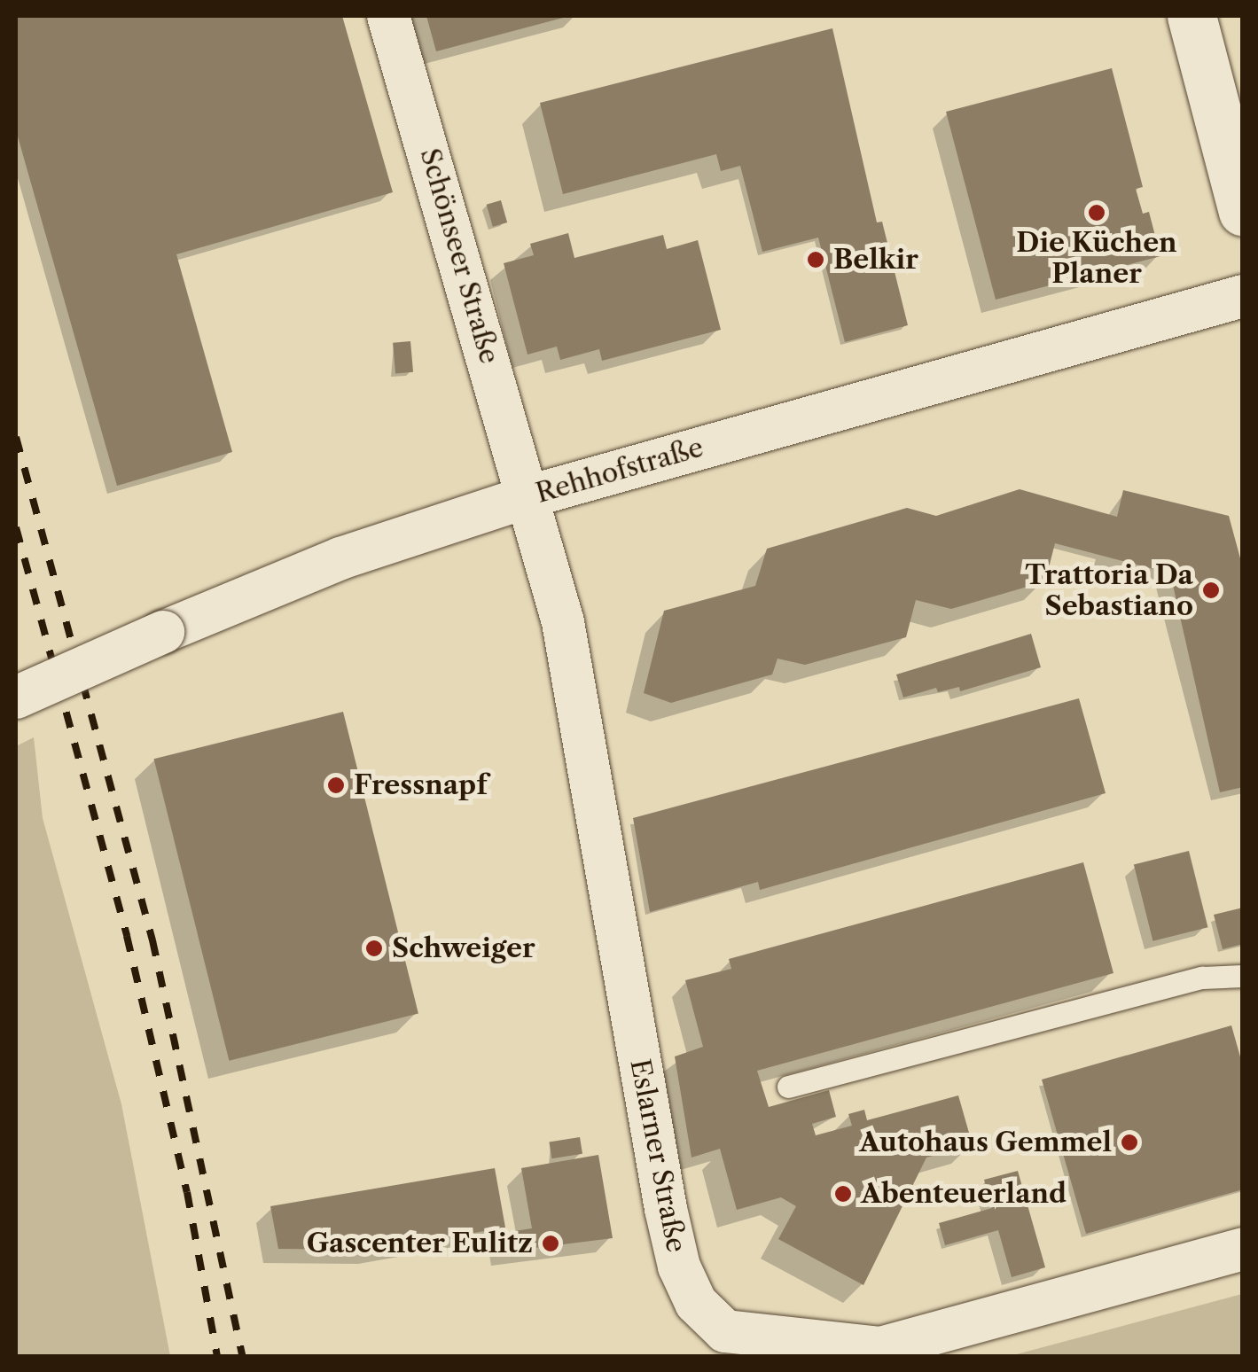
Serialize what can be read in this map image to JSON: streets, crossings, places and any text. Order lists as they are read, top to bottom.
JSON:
{
  "streets": {
    "street": ["Schönseer Straße", "Rehhofstraße", "Eslarner Straße"]
  },
  "crossings": [
    ["Schönseer Straße", "Rehhofstraße"],
    ["Schönseer Straße", "Eslarner Straße"],
    ["Rehhofstraße", "Eslarner Straße"]
  ],
  "places": [
    "Die Küchen Planer",
    "Belkir",
    "Trattoria Da Sebastiano",
    "Fressnapf",
    "Schweiger",
    "Autohaus Gemmel",
    "Abenteuerland",
    "Gascenter Eulitz"
  ]
}
